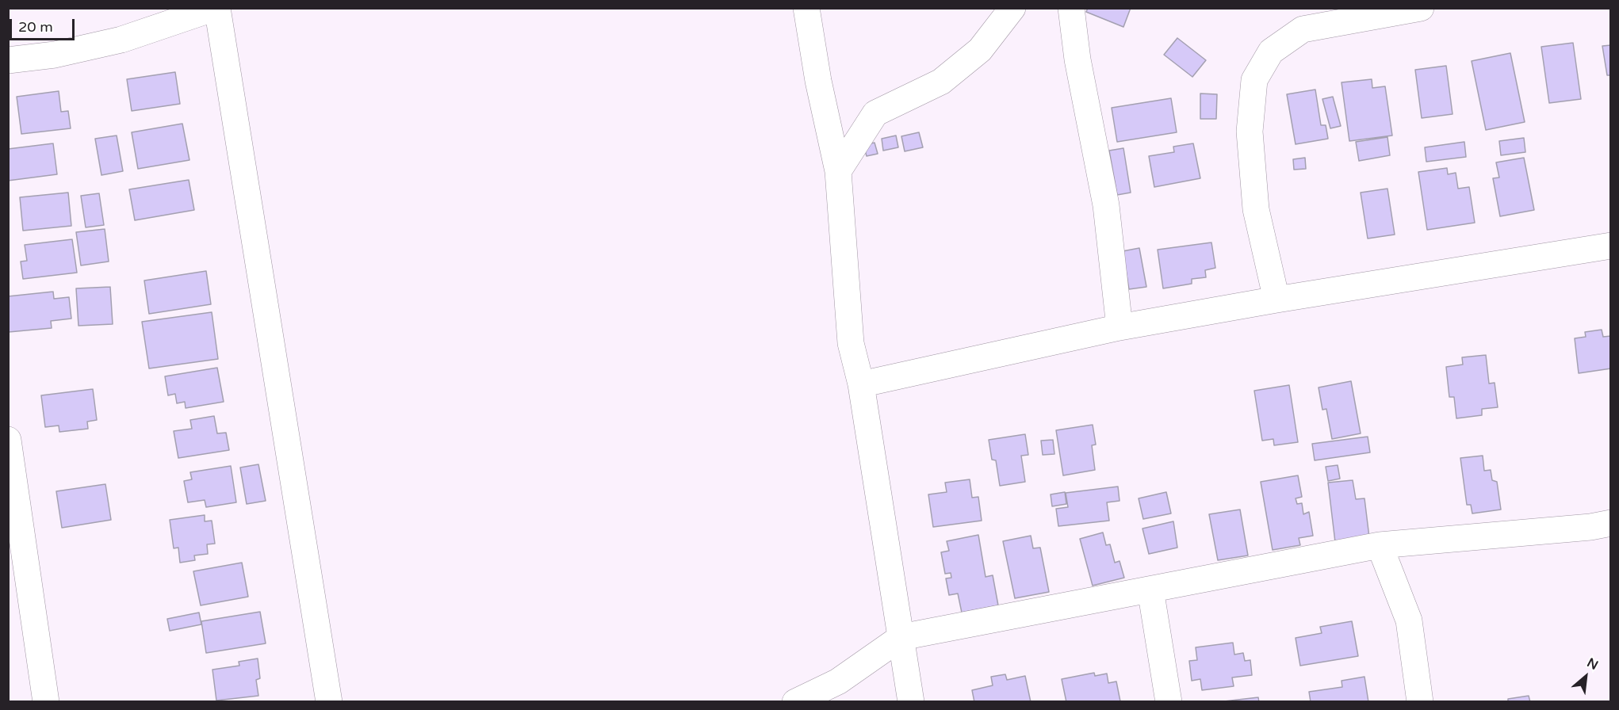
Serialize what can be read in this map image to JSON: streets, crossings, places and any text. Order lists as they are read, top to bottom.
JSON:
{
  "scale_bar": "20 m",
  "north": "top right"
}
